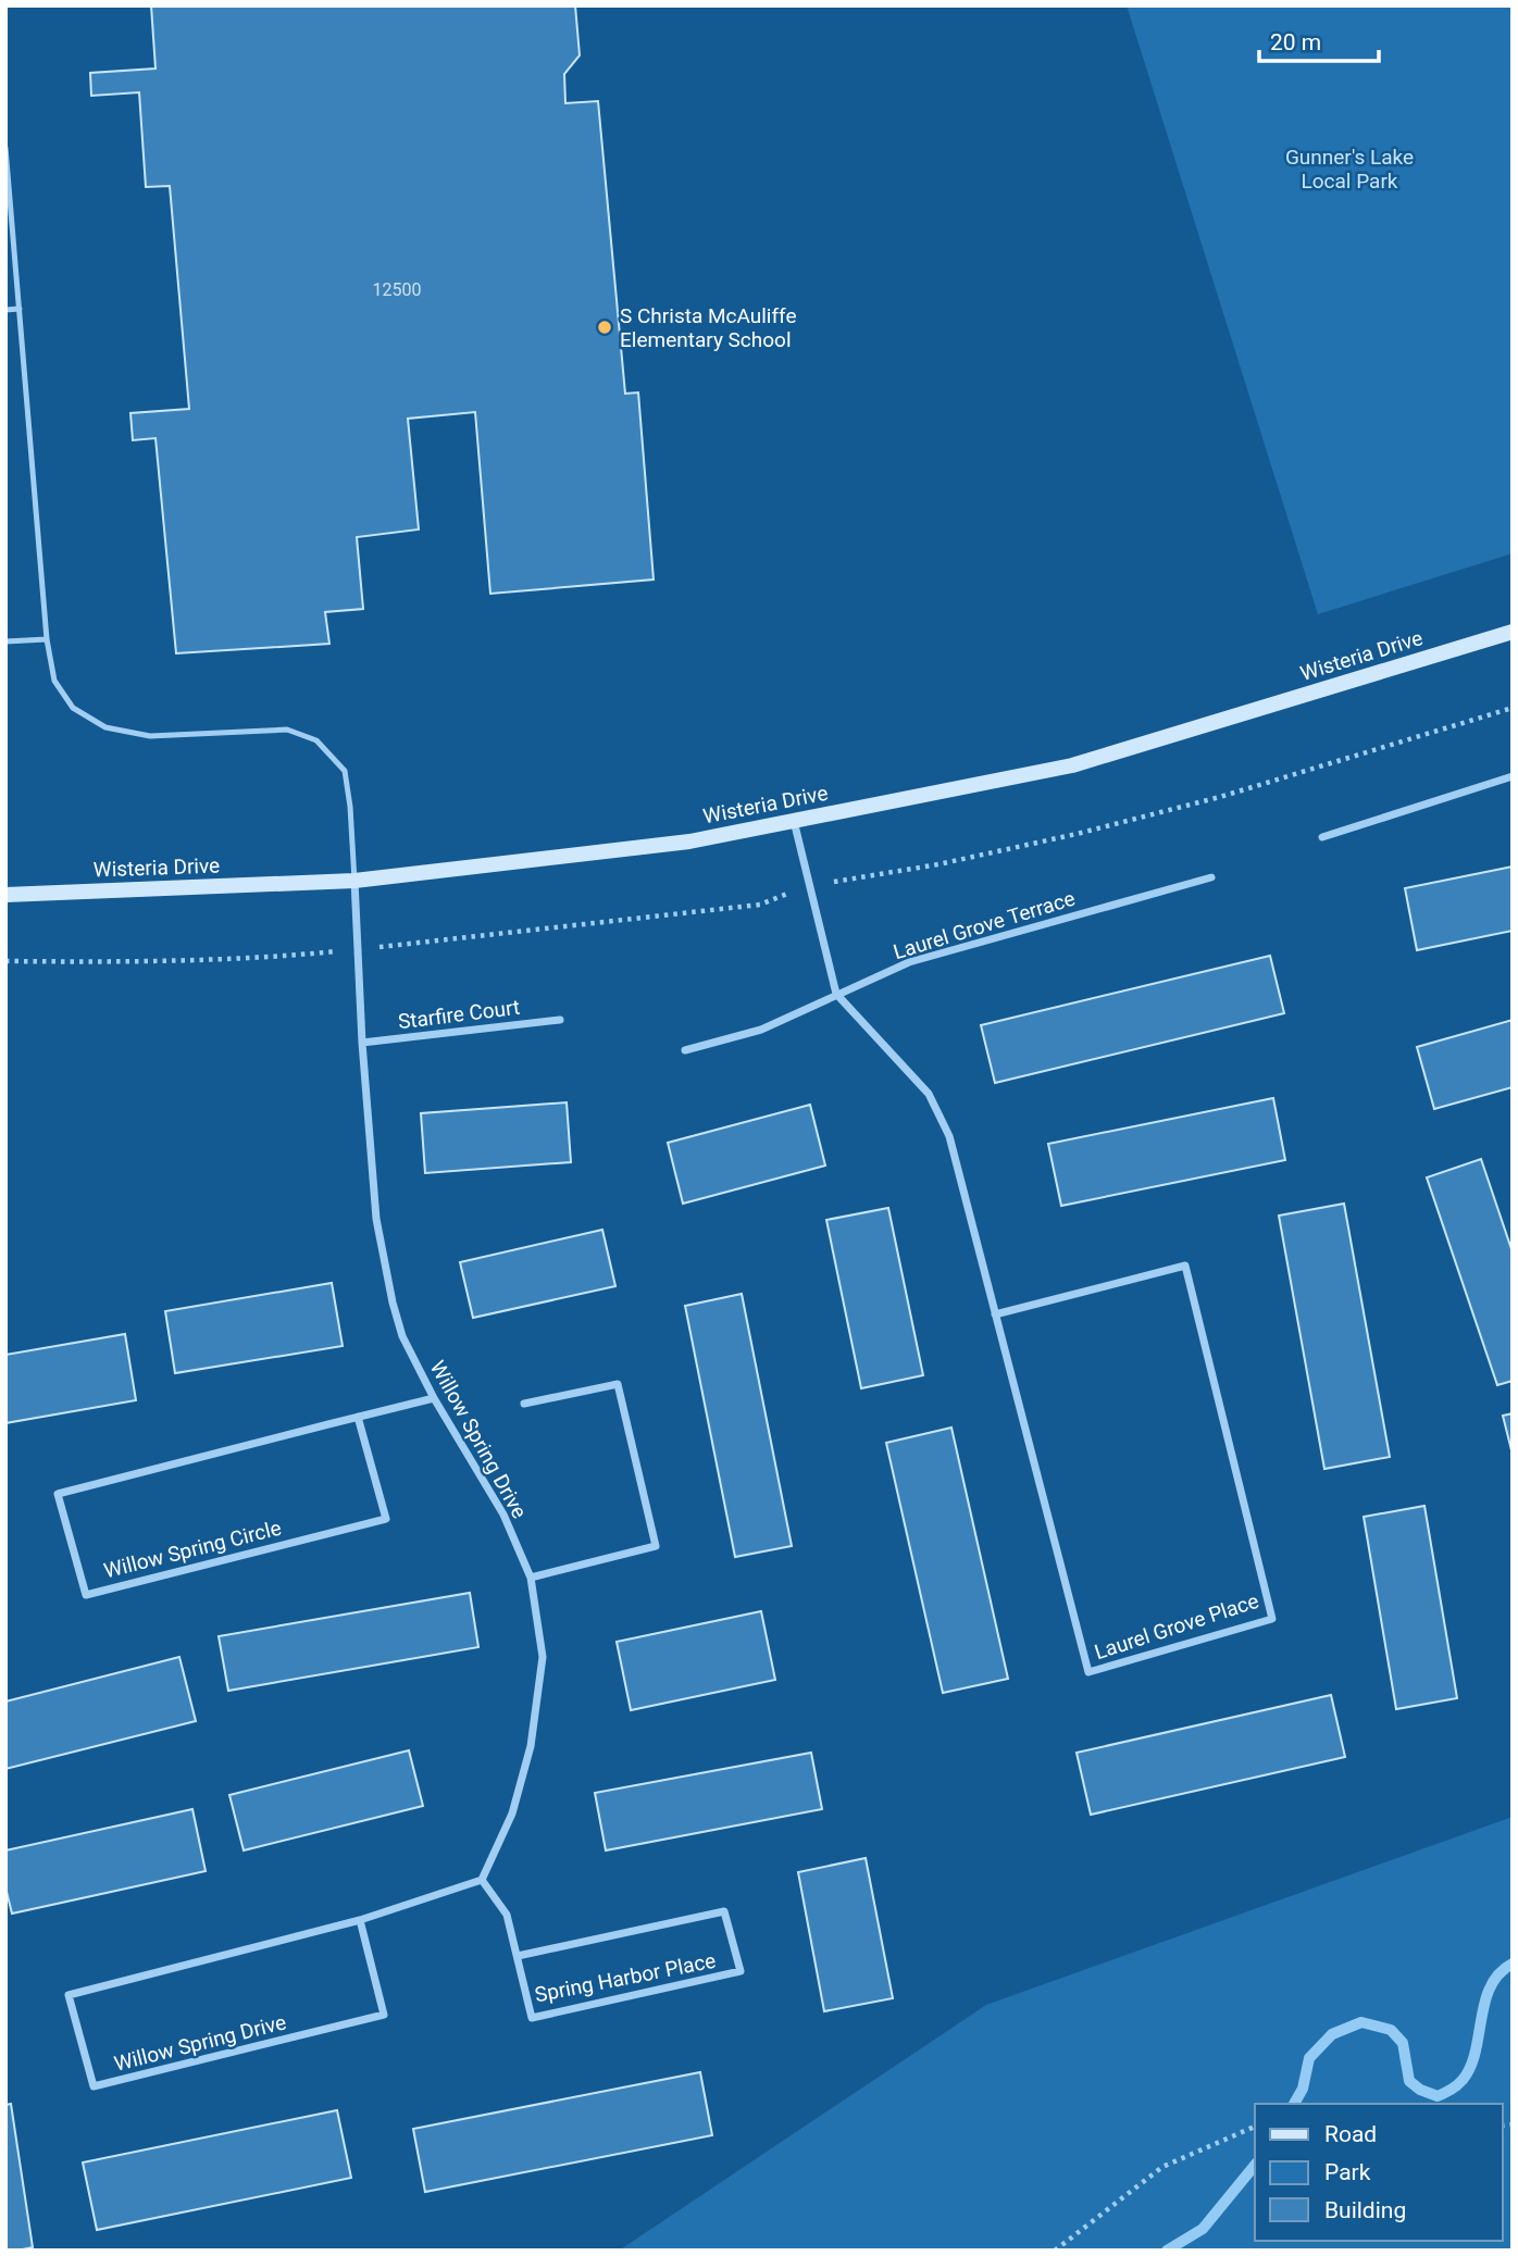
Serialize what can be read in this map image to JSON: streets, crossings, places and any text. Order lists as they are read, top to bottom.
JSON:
{
  "streets": {
    "street": [
      "Wisteria Drive",
      "Laurel Grove Terrace",
      "Starfire Court",
      "Willow Spring Drive",
      "Willow Spring Circle",
      "Laurel Grove Place",
      "Spring Harbor Place"
    ]
  },
  "crossings": [
    ["Wisteria Drive", "Willow Spring Drive"],
    ["Wisteria Drive", "Laurel Grove Place"],
    ["Laurel Grove Terrace", "Laurel Grove Place"],
    ["Starfire Court", "Willow Spring Drive"],
    ["Willow Spring Drive", "Willow Spring Circle"],
    ["Willow Spring Drive", "Spring Harbor Place"]
  ],
  "parks": ["Gunner's Lake Local Park"],
  "places": ["S Christa McAuliffe Elementary School"],
  "house_numbers": ["12500"],
  "legend": ["Road", "Park", "Building"],
  "scale_bar": "20 m"
}
